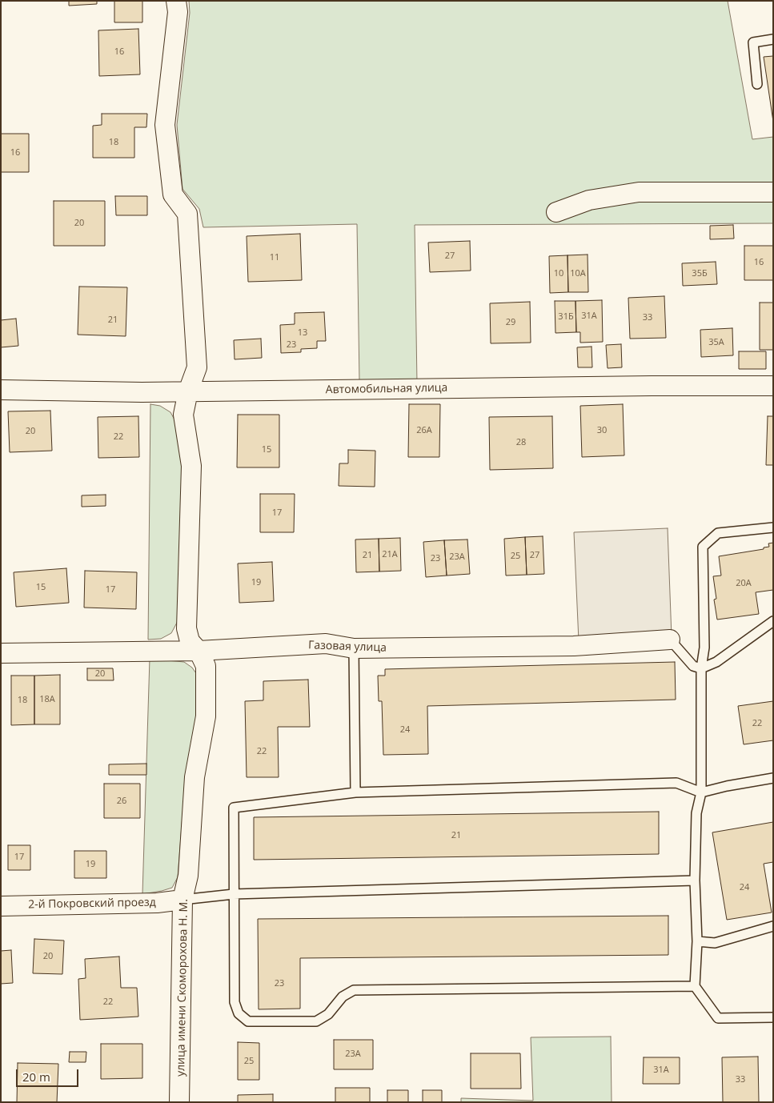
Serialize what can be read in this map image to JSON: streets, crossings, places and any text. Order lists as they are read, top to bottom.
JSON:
{
  "streets": {
    "street": [
      "Автомобильная улица",
      "Газовая улица",
      "2-й Покровский проезд",
      "улица имени Скоморохова Н. М."
    ]
  },
  "crossings": [
    ["Автомобильная улица", "улица имени Скоморохова Н. М."],
    ["Газовая улица", "улица имени Скоморохова Н. М."],
    ["2-й Покровский проезд", "улица имени Скоморохова Н. М."]
  ],
  "house_numbers": [
    "16",
    "18",
    "16",
    "20",
    "27",
    "11",
    "16",
    "10",
    "10А",
    "35Б",
    "31А",
    "31Б",
    "33",
    "21",
    "29",
    "13",
    "35А",
    "23",
    "26А",
    "30",
    "20",
    "22",
    "28",
    "15",
    "17",
    "21А",
    "21",
    "27",
    "25",
    "23А",
    "23",
    "19",
    "20А",
    "15",
    "17",
    "20",
    "18А",
    "18",
    "22",
    "24",
    "22",
    "26",
    "21",
    "17",
    "19",
    "24",
    "20",
    "23",
    "22",
    "23А",
    "25",
    "31А",
    "33"
  ],
  "scale_bar": "20 m"
}
